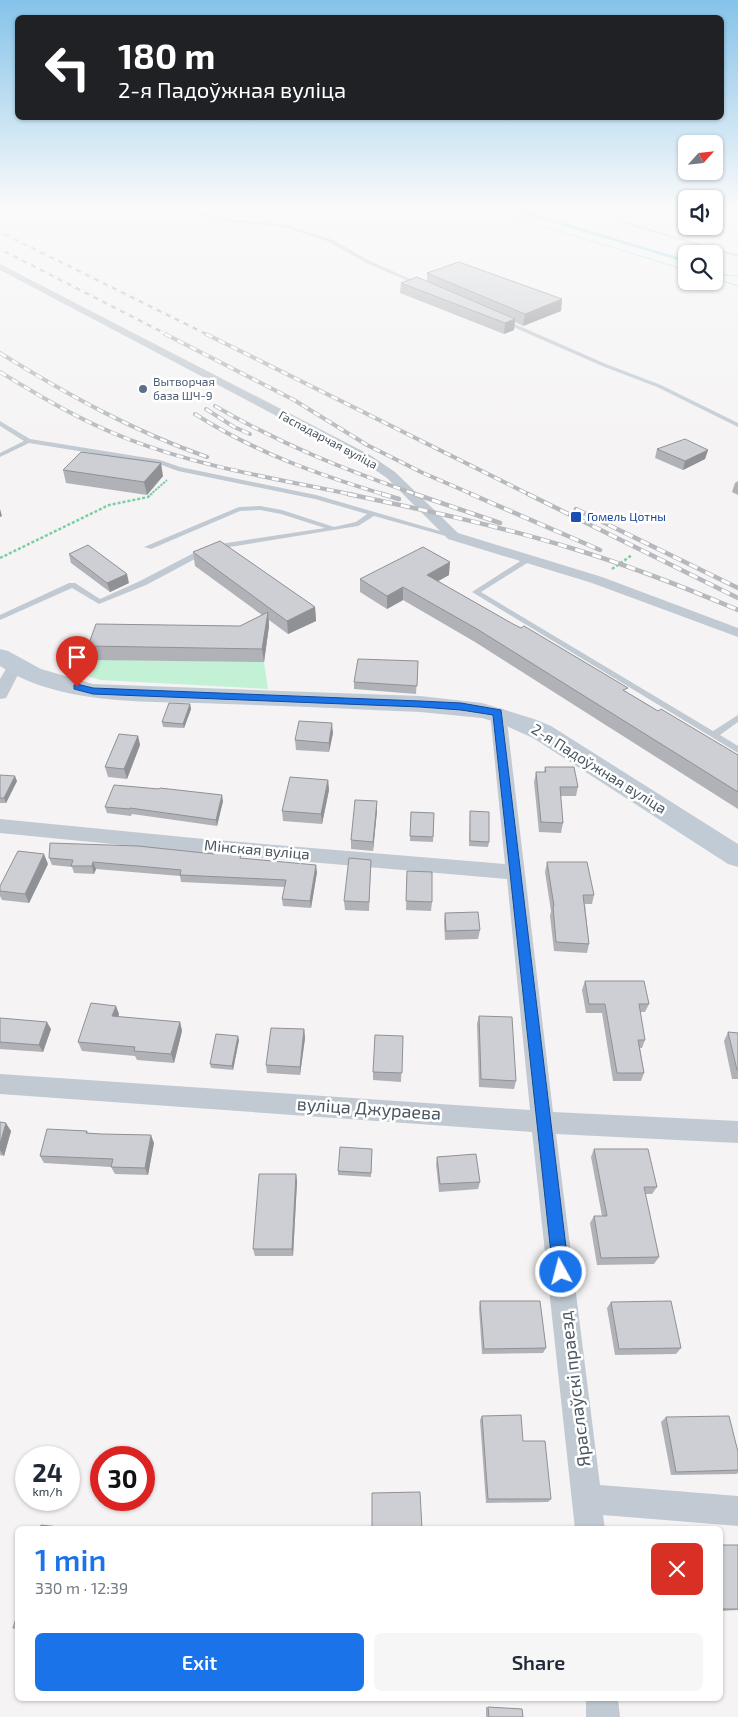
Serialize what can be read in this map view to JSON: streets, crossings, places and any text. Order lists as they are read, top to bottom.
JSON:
{
  "streets": {
    "main road": ["2-я Падоўжная вуліца"],
    "street": [
      "Гаспадарчая вуліца",
      "Мінская вуліца",
      "вуліца Джураева",
      "Яраслаўскі праезд"
    ]
  },
  "crossings": [
    ["2-я Падоўжная вуліца", "Яраслаўскі праезд"],
    ["Мінская вуліца", "Яраслаўскі праезд"],
    ["вуліца Джураева", "Яраслаўскі праезд"]
  ],
  "places": {
    "other": ["Вытворчая база ШЧ-9"],
    "transit": ["Гомель Цотны"]
  },
  "north": "top right",
  "page": {
    "turn": ["180 m", "2-я Падоўжная вуліца"],
    "speed": "24 km/h",
    "limit": "30",
    "heading": ["1 min", "330 m · 12:39"],
    "buttons": ["Exit", "Share"]
  }
}
